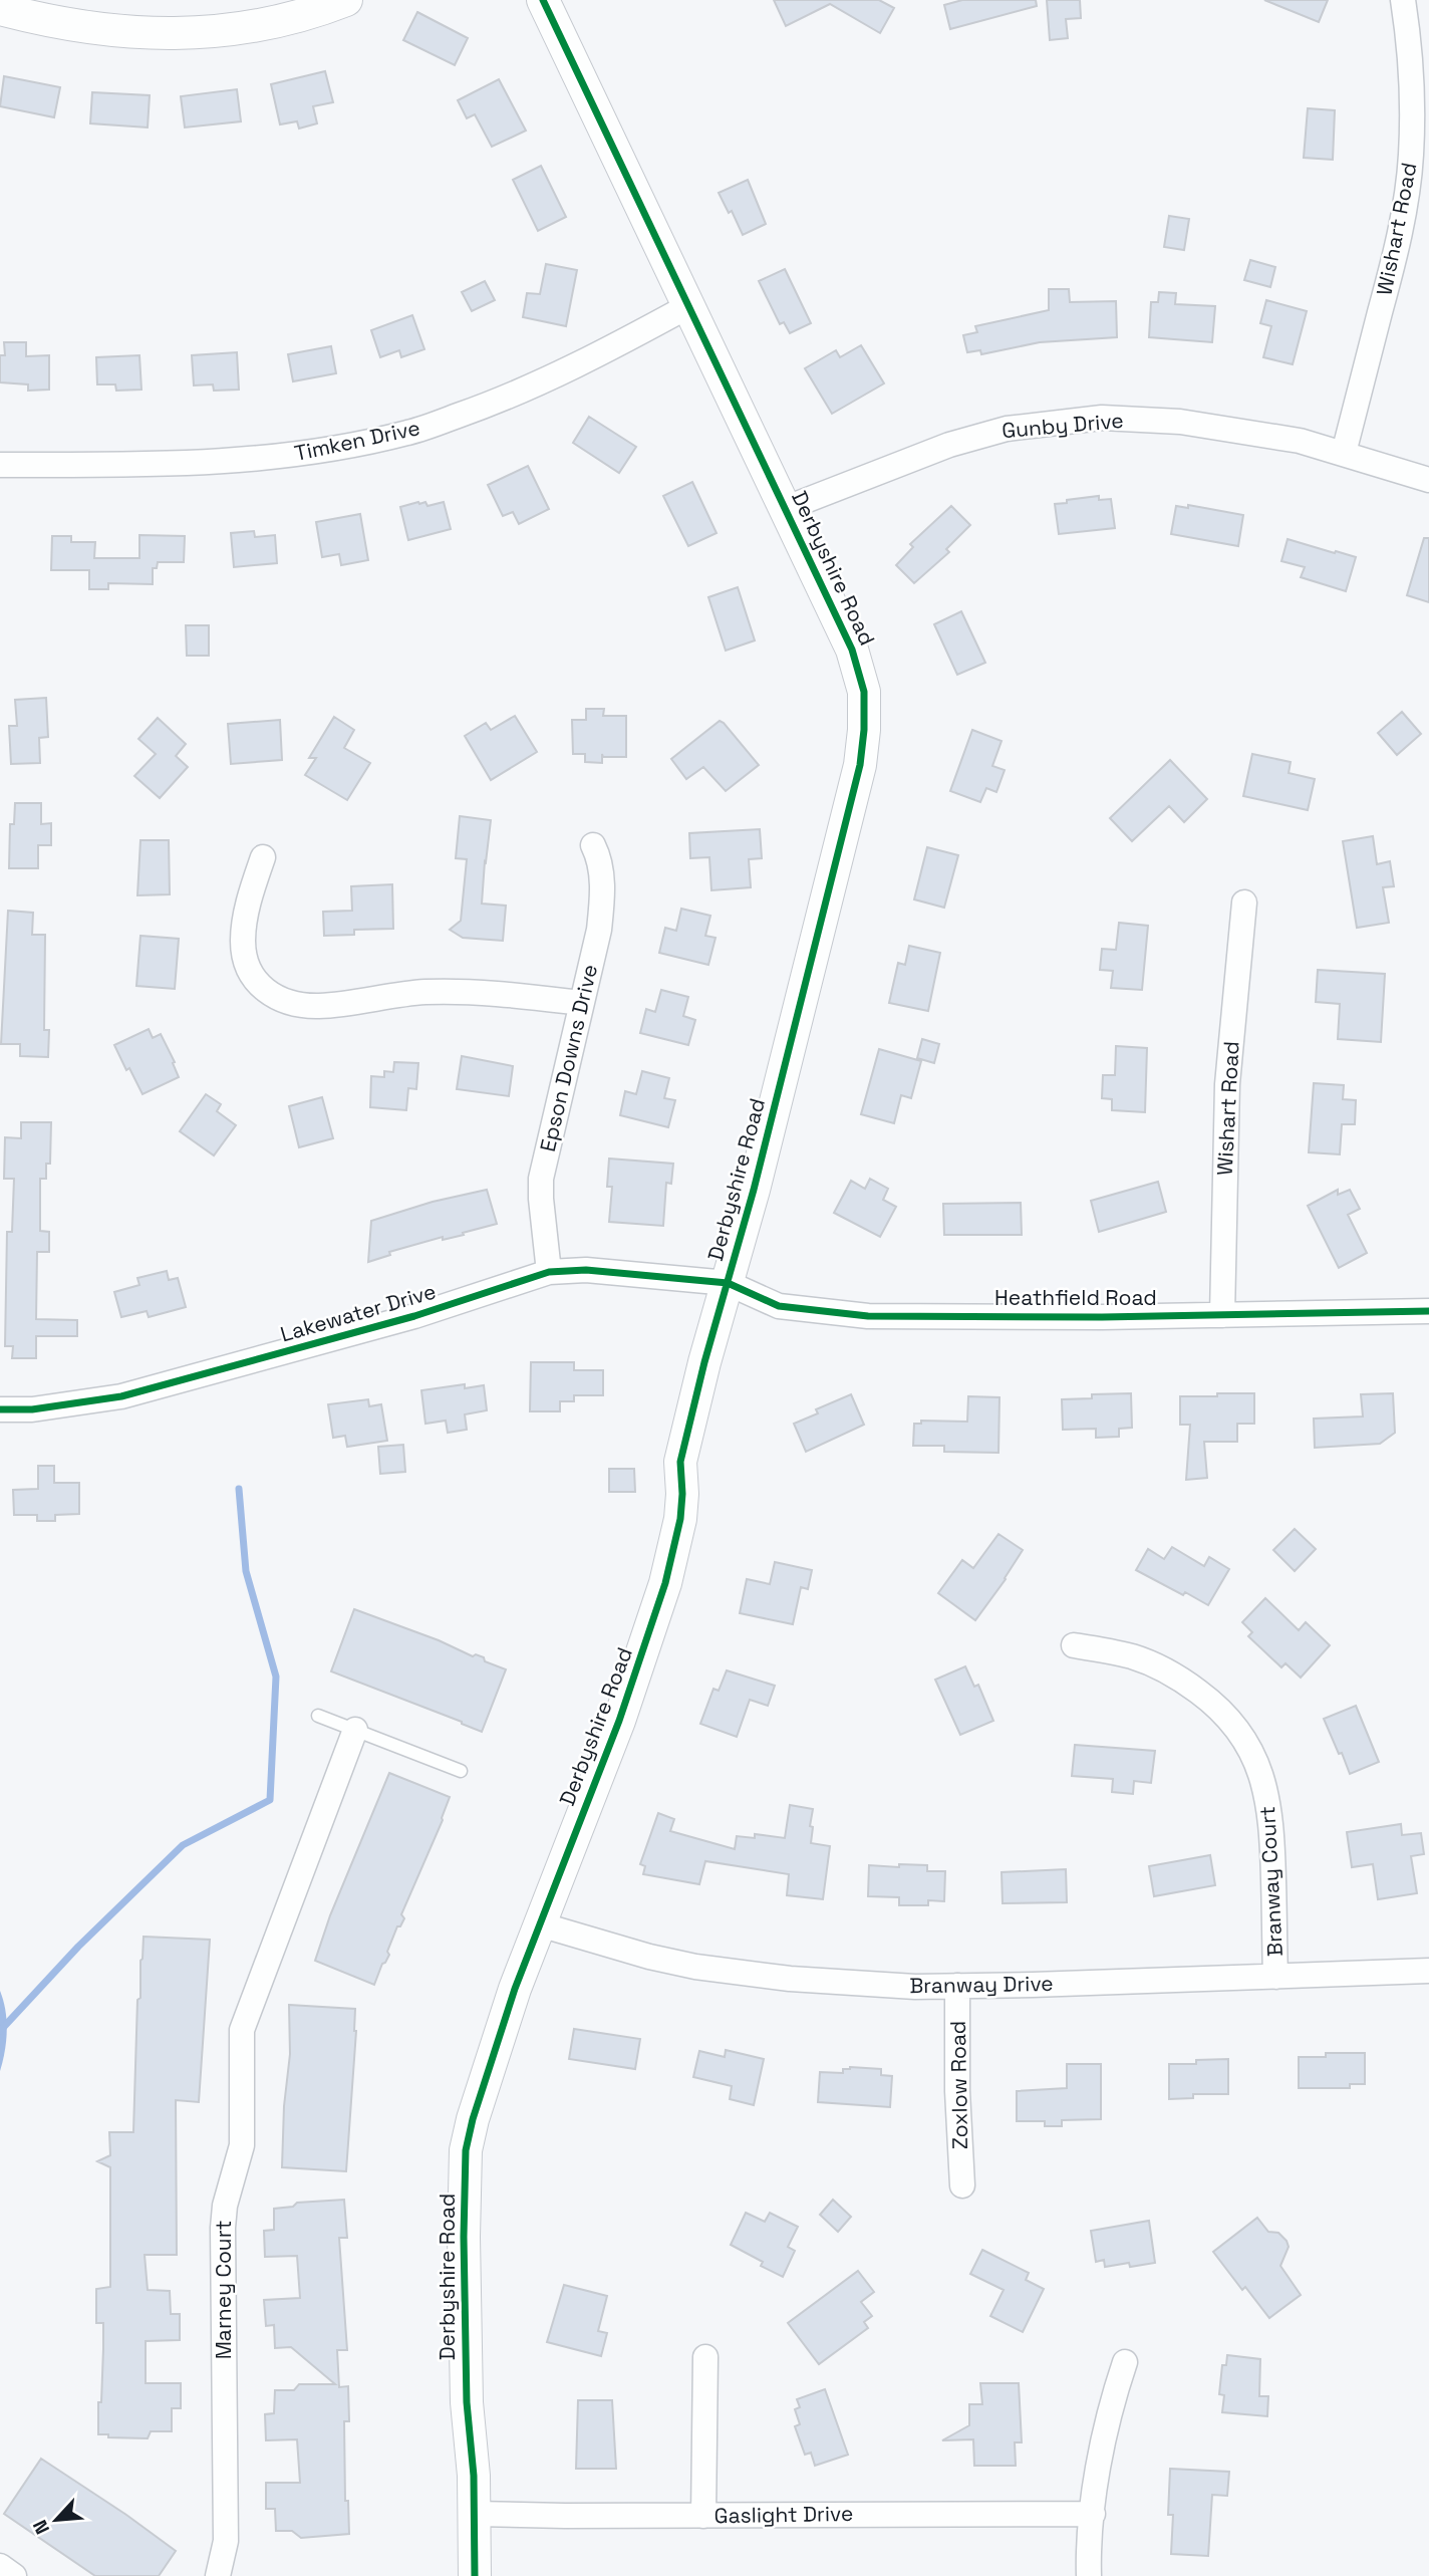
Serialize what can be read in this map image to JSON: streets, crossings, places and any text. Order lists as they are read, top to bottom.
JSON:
{
  "streets": {
    "street": [
      "Wishart Road",
      "Gunby Drive",
      "Timken Drive",
      "Derbyshire Road",
      "Epson Downs Drive",
      "Heathfield Road",
      "Lakewater Drive",
      "Branway Court",
      "Branway Drive",
      "Zoxlow Road",
      "Marney Court",
      "Gaslight Drive"
    ]
  },
  "crossings": [
    ["Wishart Road", "Gunby Drive"],
    ["Wishart Road", "Heathfield Road"],
    ["Gunby Drive", "Derbyshire Road"],
    ["Timken Drive", "Derbyshire Road"],
    ["Derbyshire Road", "Heathfield Road"],
    ["Derbyshire Road", "Lakewater Drive"],
    ["Derbyshire Road", "Branway Drive"],
    ["Derbyshire Road", "Gaslight Drive"],
    ["Epson Downs Drive", "Lakewater Drive"],
    ["Heathfield Road", "Lakewater Drive"],
    ["Branway Court", "Branway Drive"],
    ["Branway Drive", "Zoxlow Road"]
  ],
  "north": "bottom left"
}
